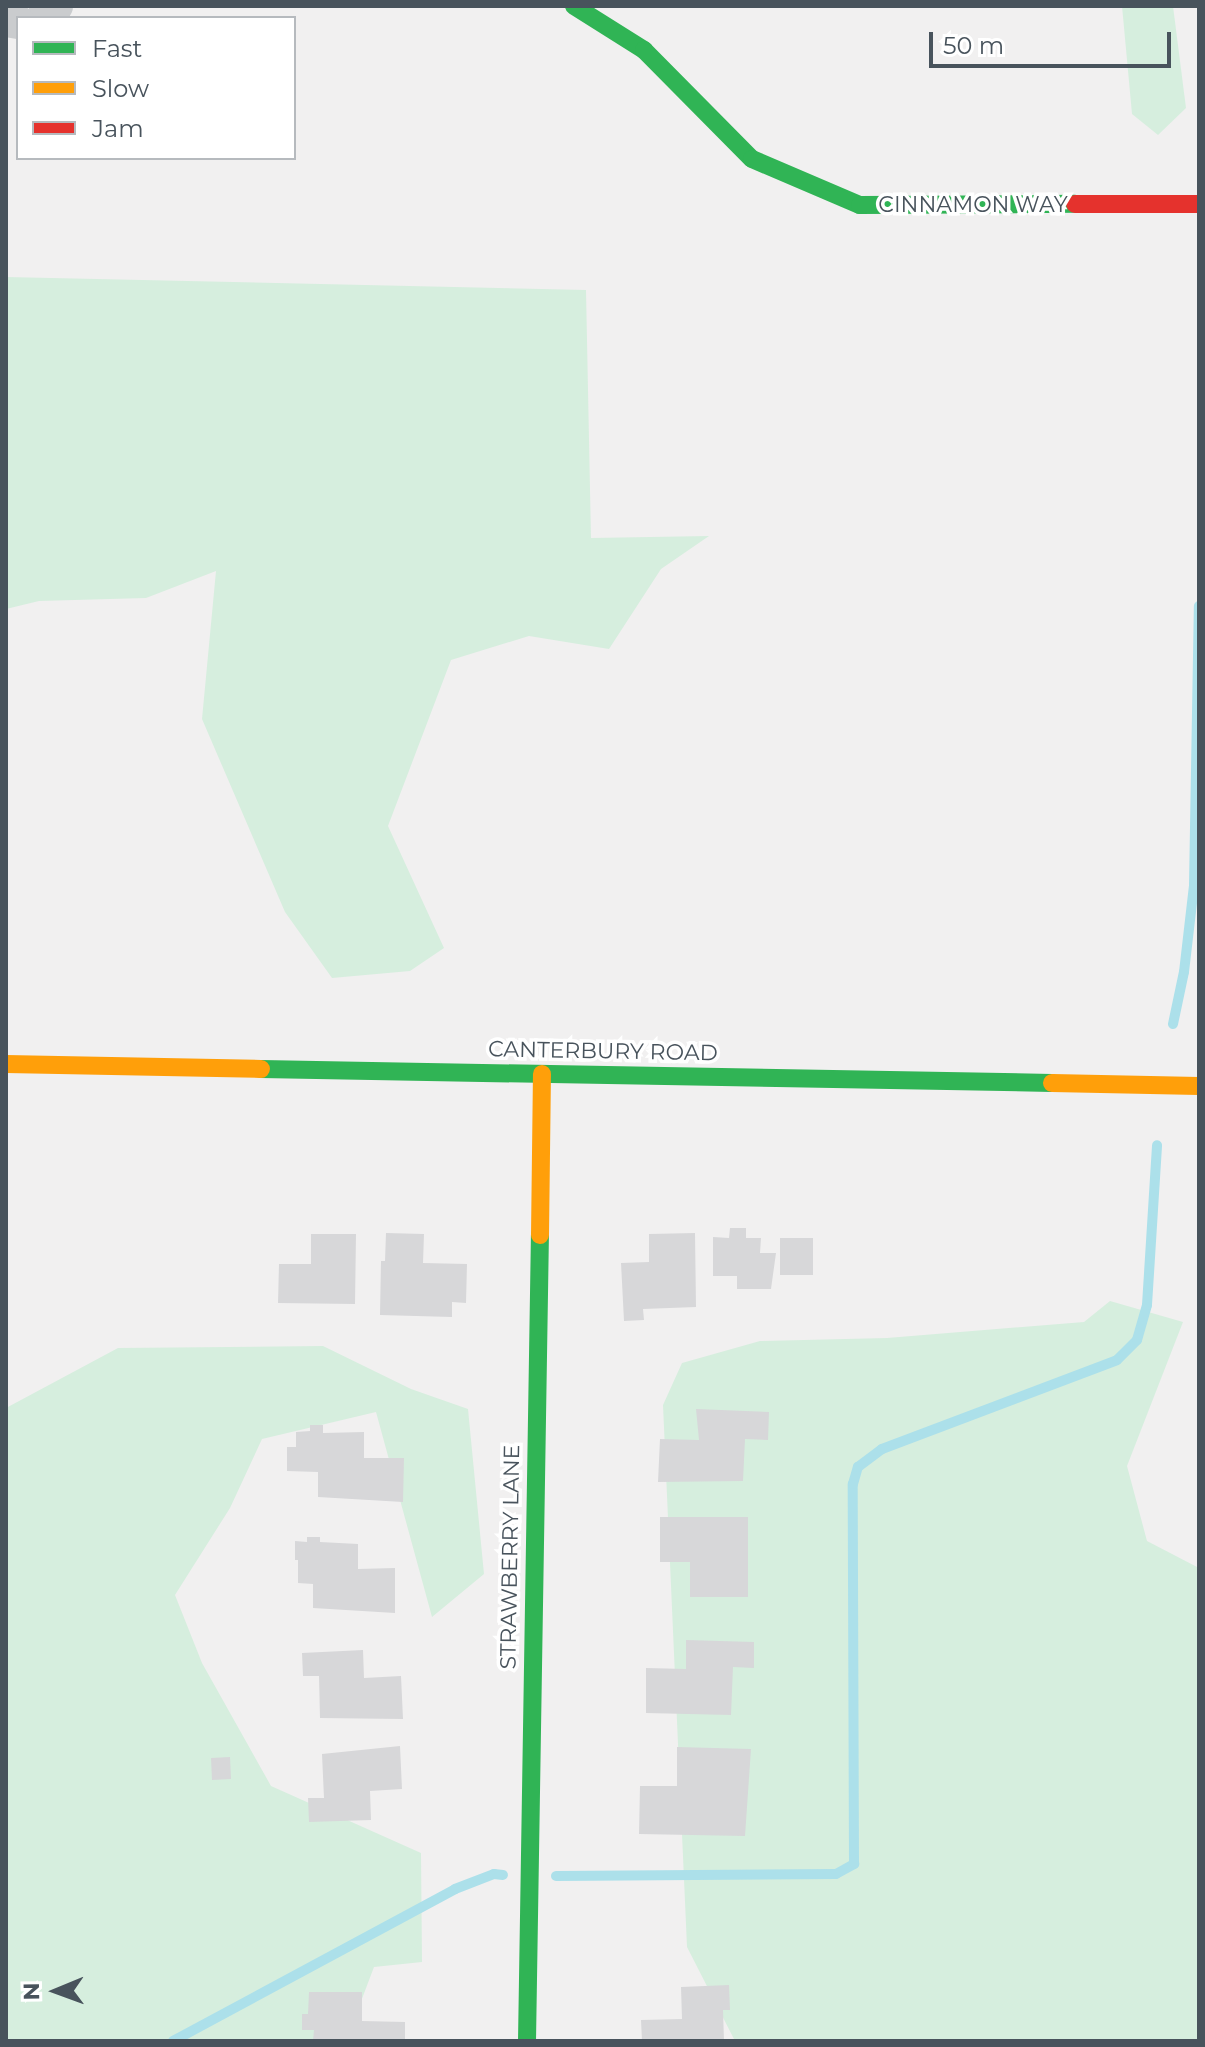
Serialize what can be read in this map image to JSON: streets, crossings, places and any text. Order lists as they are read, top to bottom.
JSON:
{
  "streets": {
    "street": ["CINNAMON WAY", "CANTERBURY ROAD", "STRAWBERRY LANE"]
  },
  "crossings": [
    ["CANTERBURY ROAD", "STRAWBERRY LANE"]
  ],
  "legend": ["Fast", "Slow", "Jam"],
  "scale_bar": "50 m",
  "north": "left"
}
